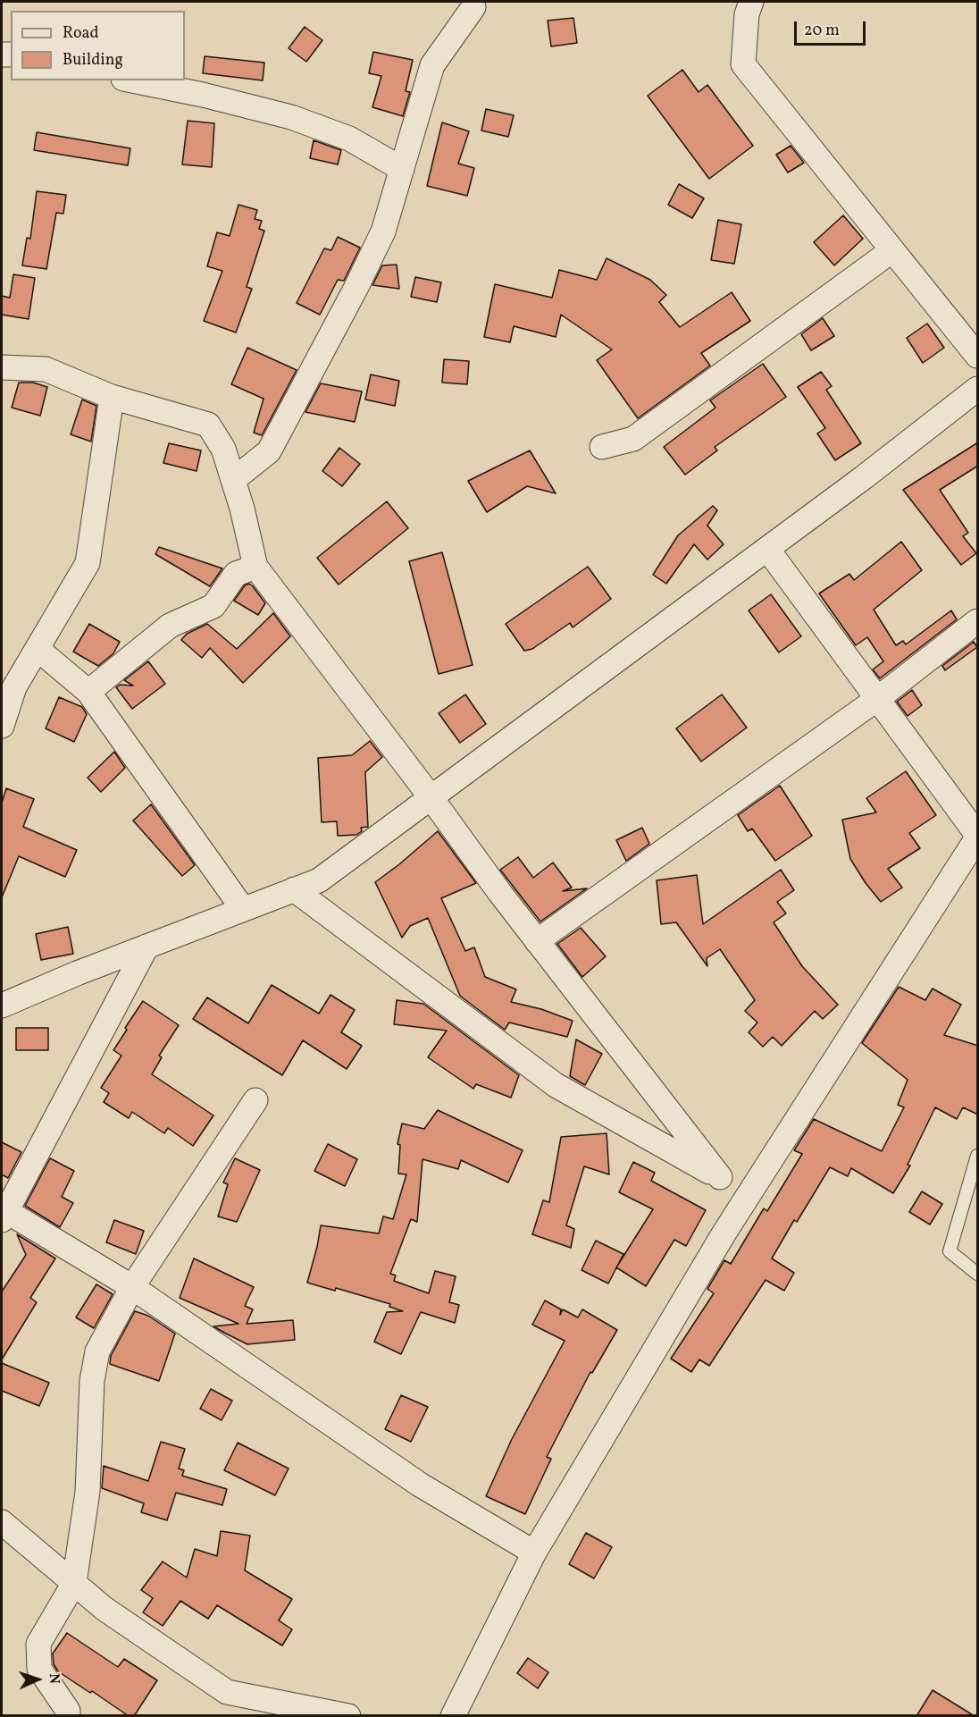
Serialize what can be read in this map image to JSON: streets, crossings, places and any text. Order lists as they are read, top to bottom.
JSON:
{
  "legend": ["Road", "Building"],
  "scale_bar": "20 m",
  "north": "right"
}
